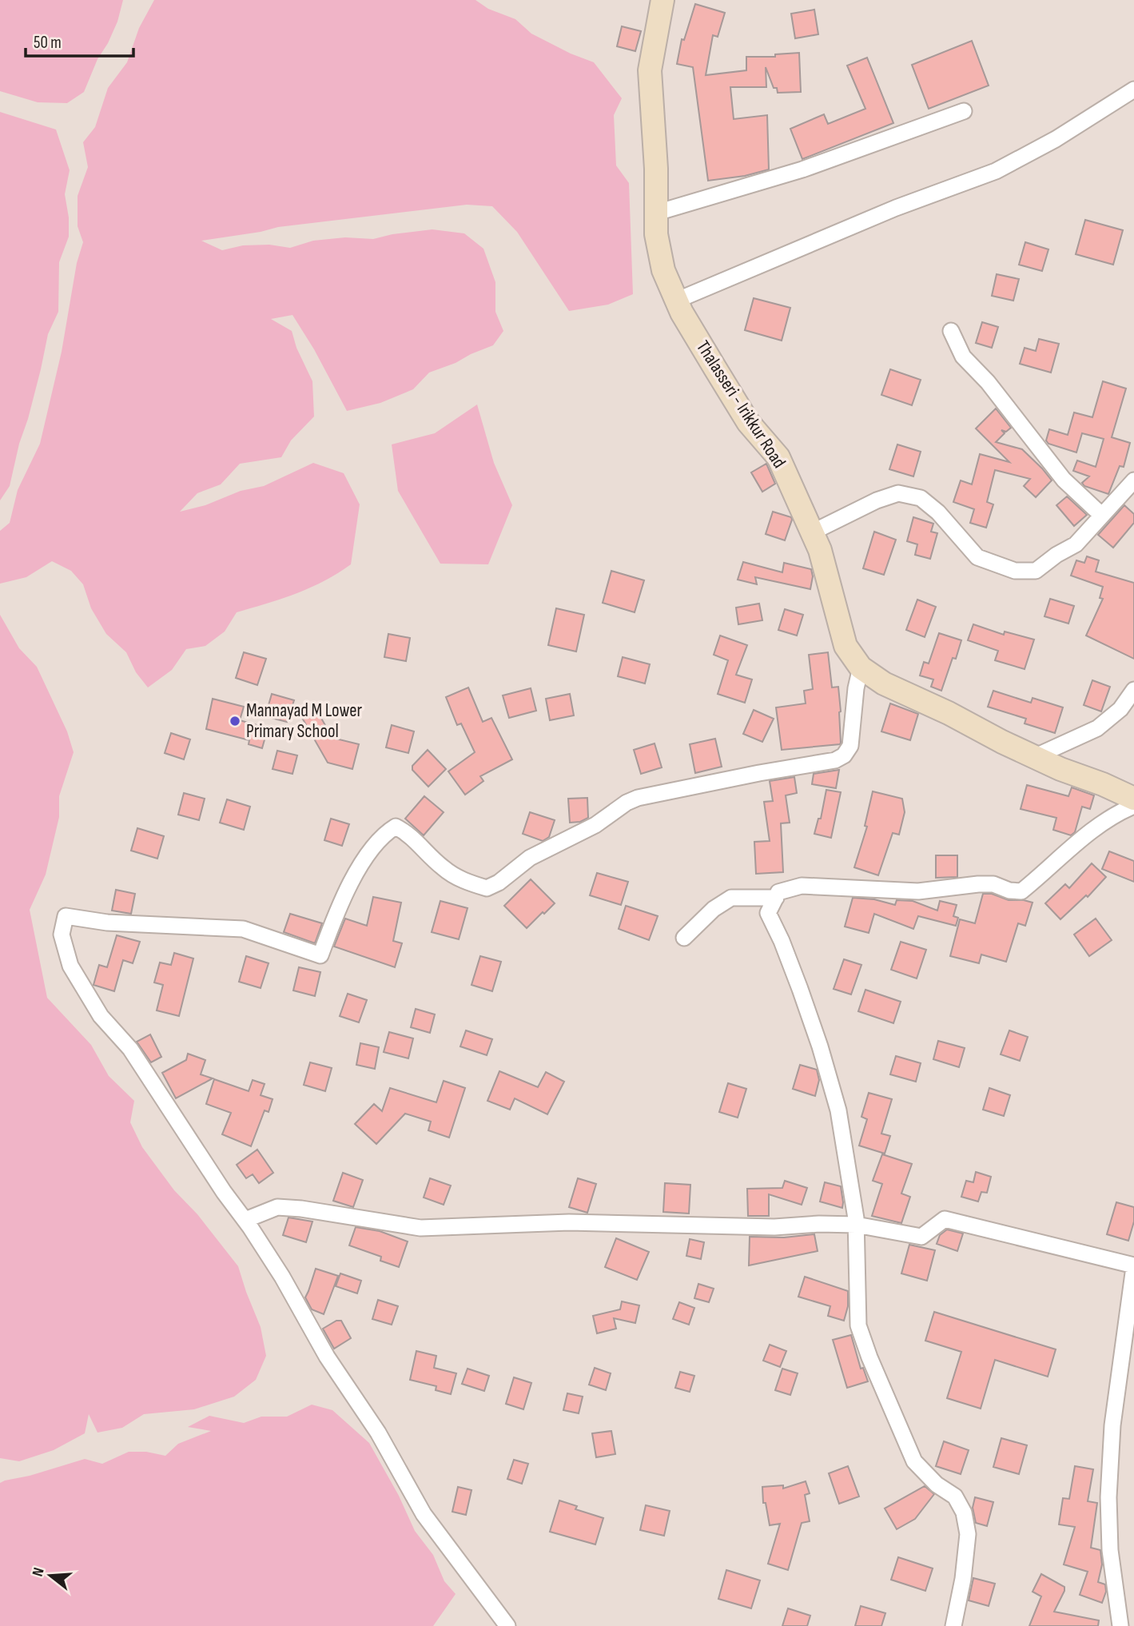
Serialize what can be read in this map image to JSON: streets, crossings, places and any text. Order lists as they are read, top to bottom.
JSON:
{
  "streets": {
    "main road": ["Thalasseri - Irikkur Road"]
  },
  "places": ["Mannayad M Lower Primary School"],
  "scale_bar": "50 m",
  "north": "left"
}
